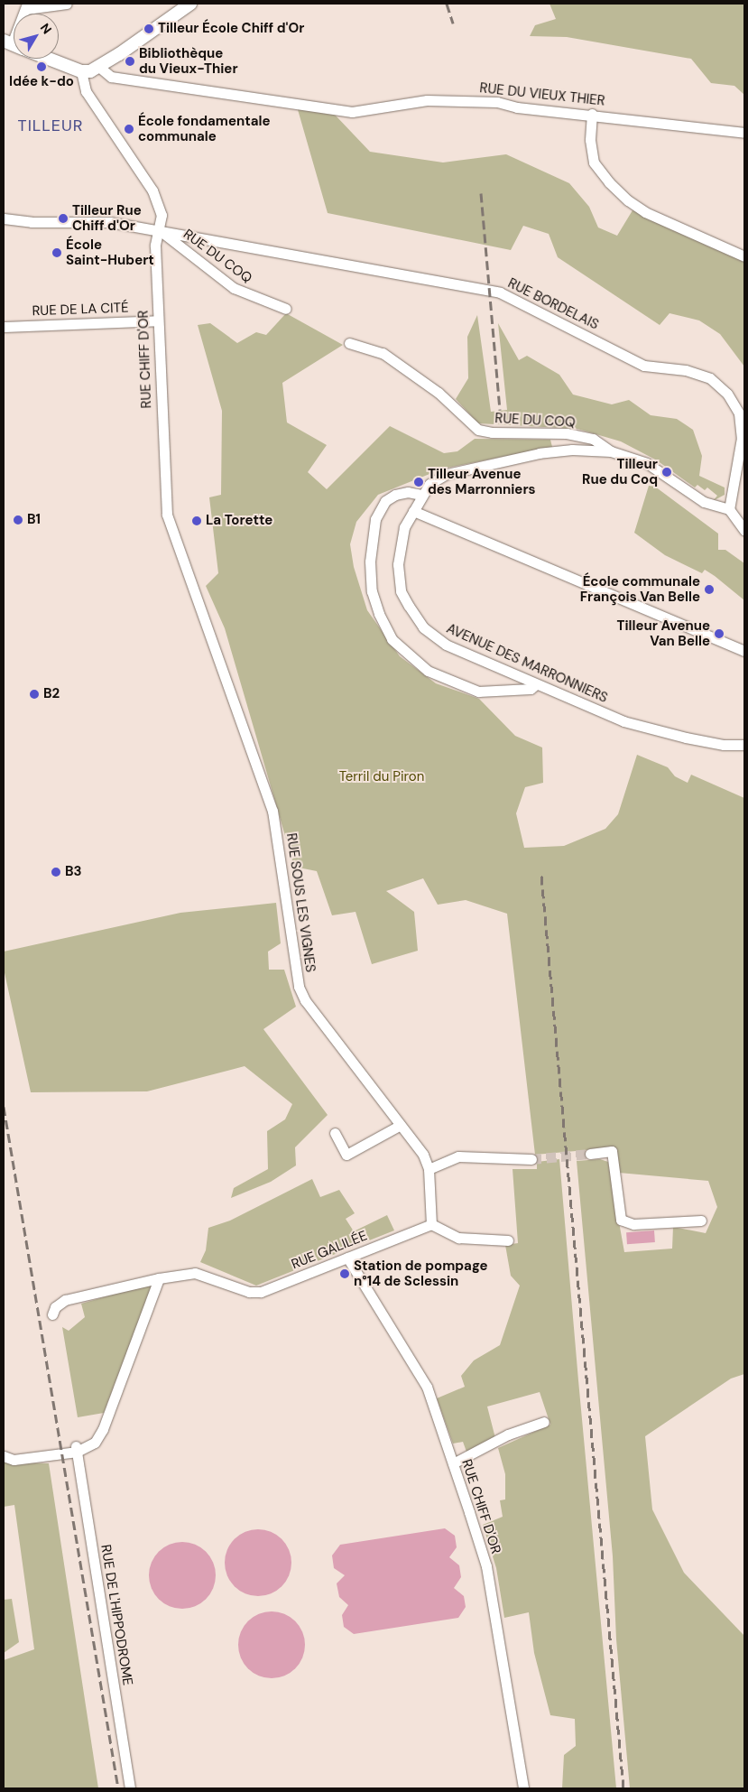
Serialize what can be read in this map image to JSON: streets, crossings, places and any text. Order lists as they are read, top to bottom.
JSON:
{
  "streets": {
    "street": [
      "RUE DU VIEUX THIER",
      "RUE DU COQ",
      "RUE BORDELAIS",
      "RUE DE LA CITÉ",
      "RUE CHIFF D'OR",
      "AVENUE DES MARRONNIERS",
      "RUE SOUS LES VIGNES",
      "RUE GALILÉE",
      "RUE DE L'HIPPODROME"
    ]
  },
  "crossings": [
    ["RUE DU COQ", "RUE BORDELAIS"],
    ["RUE DU COQ", "RUE CHIFF D'OR"],
    ["RUE DU COQ", "AVENUE DES MARRONNIERS"],
    ["RUE BORDELAIS", "RUE CHIFF D'OR"],
    ["RUE BORDELAIS", "AVENUE DES MARRONNIERS"],
    ["RUE DE LA CITÉ", "RUE CHIFF D'OR"],
    ["RUE CHIFF D'OR", "RUE SOUS LES VIGNES"],
    ["RUE CHIFF D'OR", "RUE GALILÉE"],
    ["RUE SOUS LES VIGNES", "RUE GALILÉE"]
  ],
  "districts": ["TILLEUR"],
  "parks": ["Terril du Piron"],
  "places": [
    "Tilleur École Chiff d'Or",
    "Bibliothèque du Vieux-Thier",
    "Idée k-do",
    "École fondamentale communale",
    "Tilleur Rue Chiff d'Or",
    "École Saint-Hubert",
    "Tilleur Rue du Coq",
    "Tilleur Avenue des Marronniers",
    "B1",
    "La Torette",
    "École communale François Van Belle",
    "Tilleur Avenue Van Belle",
    "B2",
    "B3",
    "Station de pompage n°14 de Sclessin"
  ],
  "north": "top right"
}
